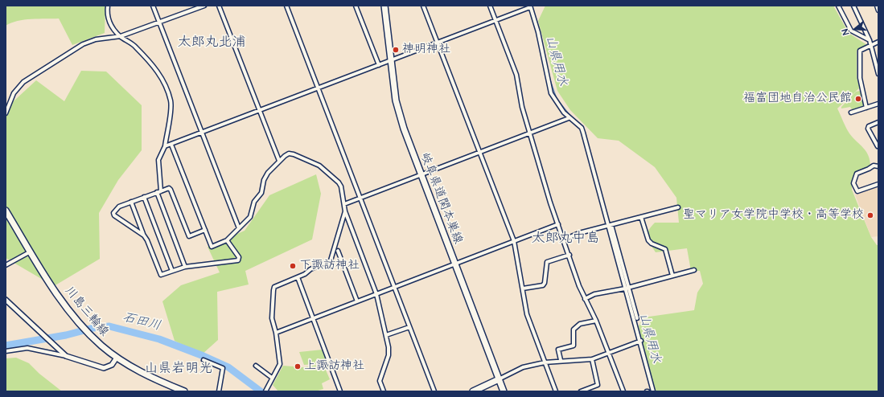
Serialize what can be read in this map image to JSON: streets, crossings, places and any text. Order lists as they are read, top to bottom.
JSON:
{
  "streets": {
    "main road": ["岐阜県道関本巣線", "川島三輪線"]
  },
  "districts": ["太郎丸北浦", "太郎丸中島", "山県岩明光"],
  "water": ["山県用水", "石田川"],
  "places": [
    "神明神社",
    "福富団地自治公民館",
    "聖マリア女学院中学校・高等学校",
    "下諏訪神社",
    "上諏訪神社"
  ],
  "north": "left"
}
